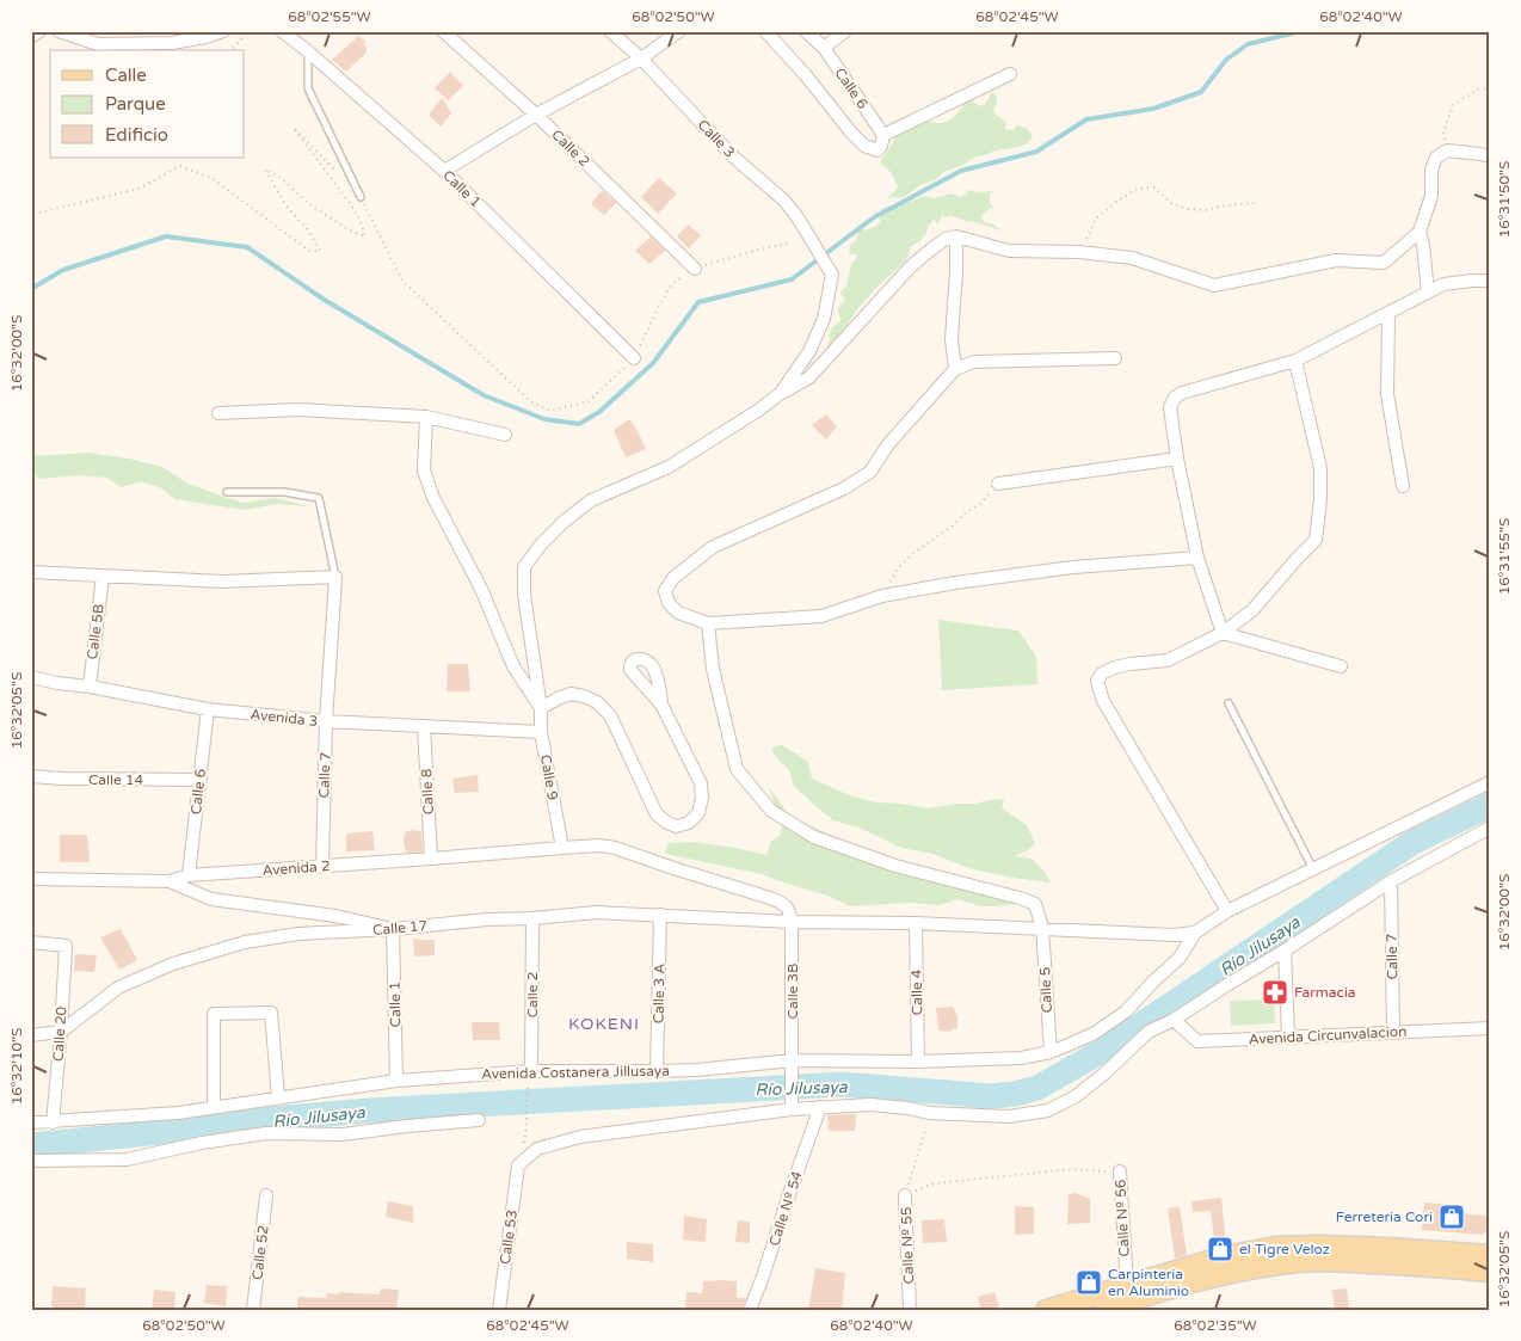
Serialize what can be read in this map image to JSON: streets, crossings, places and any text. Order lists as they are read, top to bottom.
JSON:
{
  "streets": {
    "street": [
      "Calle 6",
      "Calle 3",
      "Calle 2",
      "Calle 1",
      "Calle 5B",
      "Avenida 3",
      "Calle 7",
      "Calle 9",
      "Calle 14",
      "Calle 8",
      "Avenida 2",
      "Calle 17",
      "Calle 5",
      "Calle 3B",
      "Calle 4",
      "Calle 3 A",
      "Calle 20",
      "Avenida Circunvalacion",
      "Avenida Costanera Jillusaya",
      "Calle Nº 54",
      "Calle Nº 56",
      "Calle 53",
      "Calle Nº 55",
      "Calle 52"
    ]
  },
  "crossings": [
    ["Calle 6", "Avenida 3"],
    ["Calle 6", "Calle 14"],
    ["Calle 6", "Avenida 2"],
    ["Calle 3", "Calle 9"],
    ["Calle 2", "Calle 17"],
    ["Calle 2", "Avenida Costanera Jillusaya"],
    ["Calle 1", "Calle 17"],
    ["Calle 1", "Avenida Costanera Jillusaya"],
    ["Calle 5B", "Avenida 3"],
    ["Avenida 3", "Calle 7"],
    ["Avenida 3", "Calle 9"],
    ["Avenida 3", "Calle 8"],
    ["Calle 7", "Avenida 2"],
    ["Calle 7", "Avenida Circunvalacion"],
    ["Calle 9", "Avenida 2"],
    ["Calle 8", "Avenida 2"],
    ["Avenida 2", "Calle 17"],
    ["Avenida 2", "Calle 3B"],
    ["Calle 17", "Calle 5"],
    ["Calle 17", "Calle 3B"],
    ["Calle 17", "Calle 4"],
    ["Calle 17", "Calle 3 A"],
    ["Calle 17", "Calle 20"],
    ["Calle 17", "Avenida Costanera Jillusaya"],
    ["Calle 5", "Avenida Costanera Jillusaya"],
    ["Calle 3B", "Avenida Costanera Jillusaya"],
    ["Calle 4", "Avenida Costanera Jillusaya"],
    ["Calle 3 A", "Avenida Costanera Jillusaya"],
    ["Calle 20", "Avenida Costanera Jillusaya"]
  ],
  "districts": ["KOKENI"],
  "water": ["Río Jilusaya"],
  "places": {
    "pharmacy": ["Farmacia"],
    "shop": ["Ferreteria Cori", "el Tigre Veloz", "Carpinteria en Aluminio"]
  },
  "legend": ["Calle", "Parque", "Edificio"],
  "coordinates": [
    "68°02'55\"W",
    "68°02'50\"W",
    "68°02'45\"W",
    "68°02'40\"W",
    "16°31'50\"S",
    "16°32'00\"S",
    "16°31'55\"S",
    "16°32'05\"S",
    "16°32'10\"S",
    "68°02'35\"W"
  ]
}
